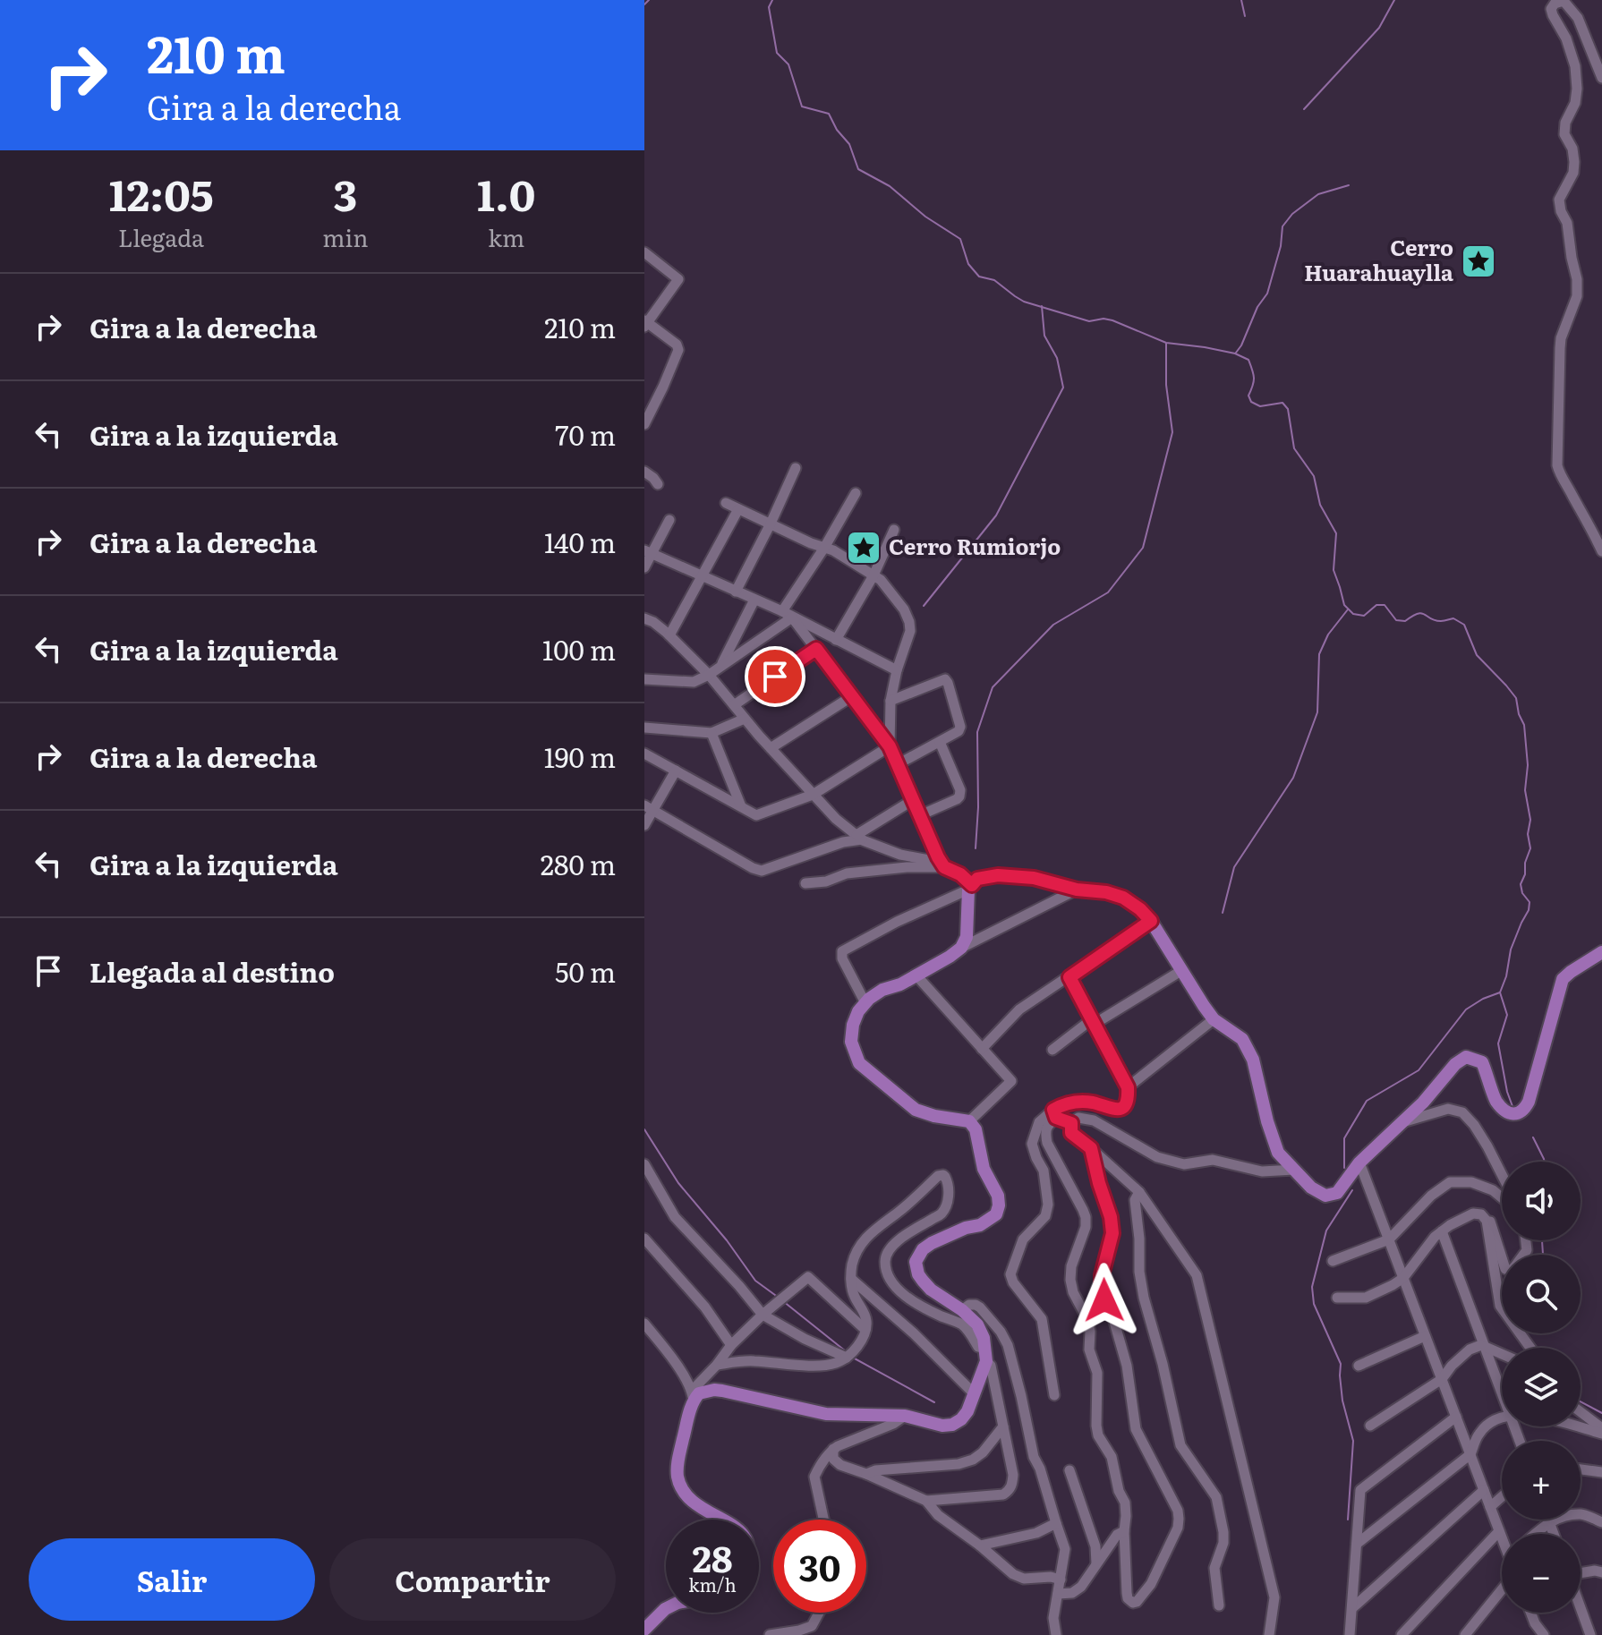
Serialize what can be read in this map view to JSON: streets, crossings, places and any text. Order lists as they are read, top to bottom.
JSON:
{
  "places": {
    "place": ["Cerro Huarahuaylla", "Cerro Rumiorjo"]
  },
  "page": {
    "turn": ["210 m", "Gira a la derecha"],
    "eta": [
      "12:05",
      "Llegada",
      "3",
      "min",
      "1.0",
      "km"
    ],
    "list": [
      {
        "name": "Gira a la derecha",
        "value": "210 m"
      },
      {
        "name": "Gira a la izquierda",
        "value": "70 m"
      },
      {
        "name": "Gira a la derecha",
        "value": "140 m"
      },
      {
        "name": "Gira a la izquierda",
        "value": "100 m"
      },
      {
        "name": "Gira a la derecha",
        "value": "190 m"
      },
      {
        "name": "Gira a la izquierda",
        "value": "280 m"
      },
      {
        "name": "Llegada al destino",
        "value": "50 m"
      }
    ],
    "map_buttons": ["+", "−"],
    "speed": "28 km/h",
    "limit": "30",
    "buttons": ["Salir", "Compartir"]
  }
}
